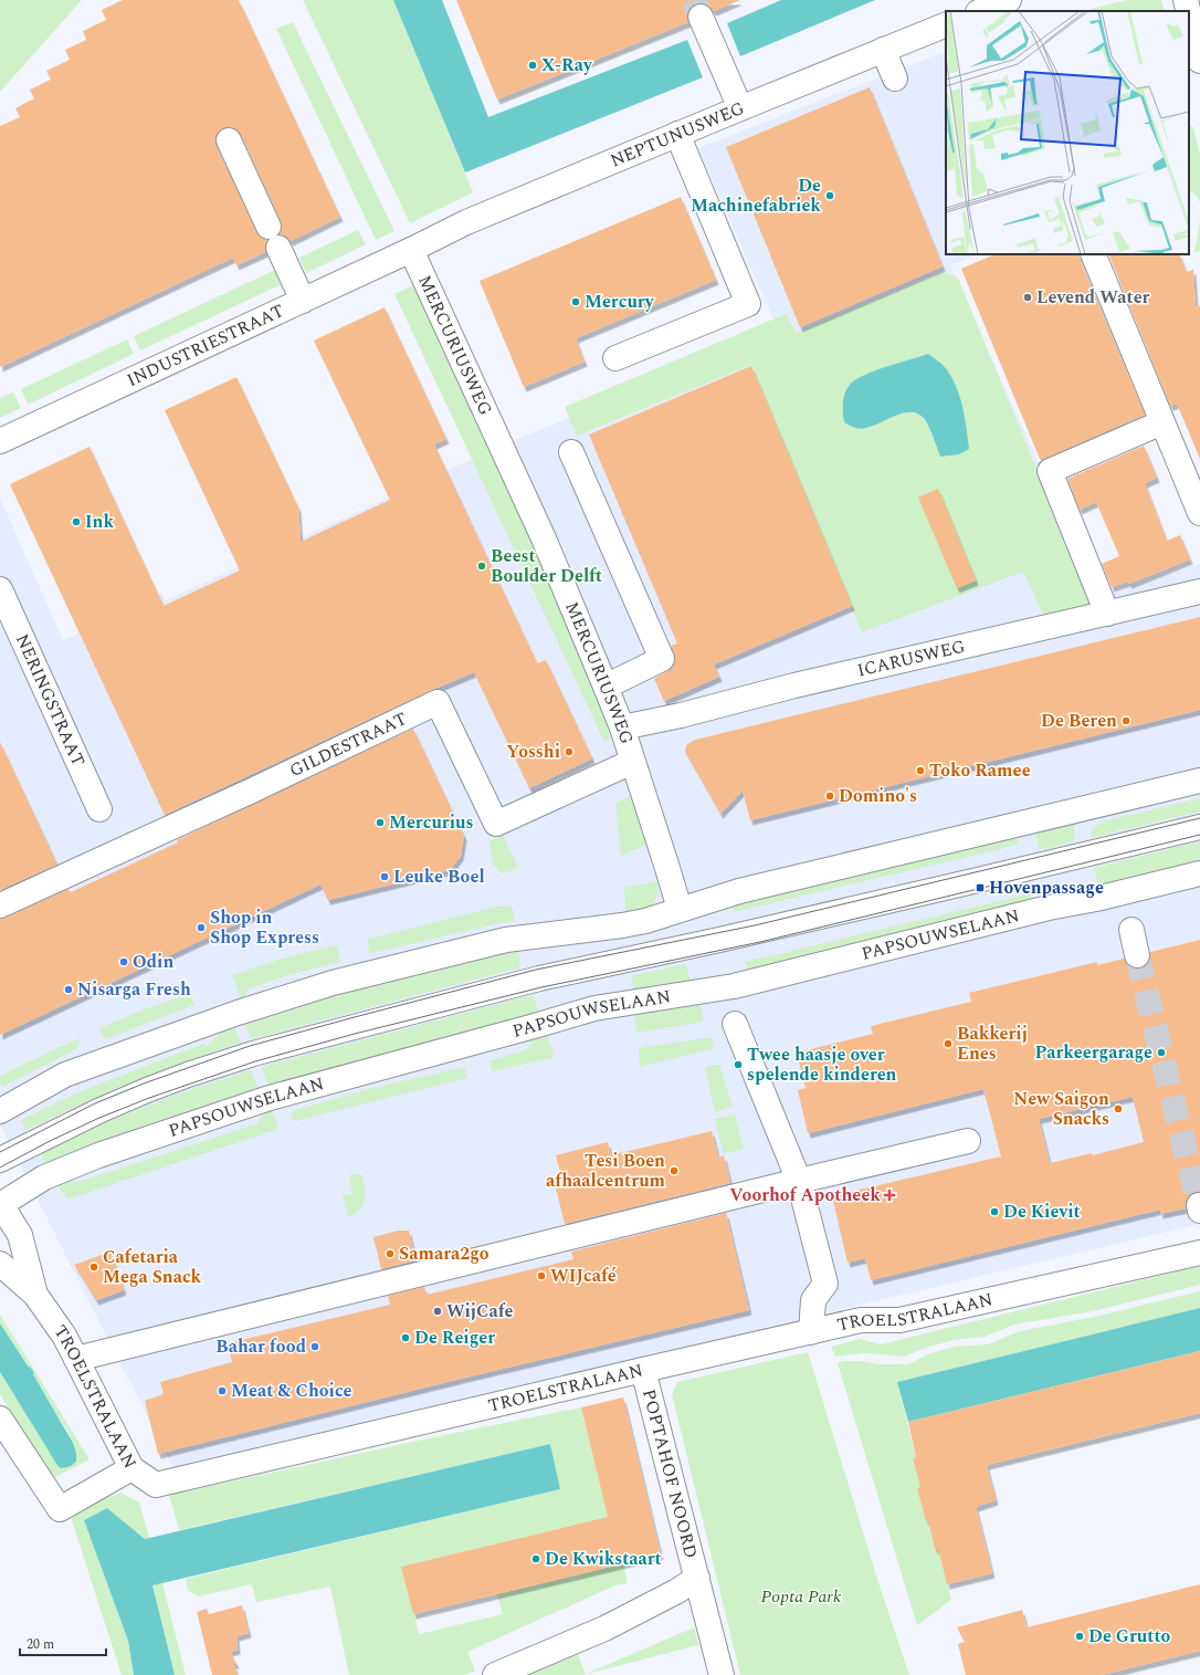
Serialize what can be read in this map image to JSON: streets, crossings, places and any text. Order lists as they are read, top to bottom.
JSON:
{
  "streets": {
    "street": [
      "NEPTUNUSWEG",
      "MERCURIUSWEG",
      "INDUSTRIESTRAAT",
      "ICARUSWEG",
      "NERINGSTRAAT",
      "GILDESTRAAT",
      "PAPSOUWSELAAN",
      "TROELSTRALAAN",
      "POPTAHOF NOORD"
    ]
  },
  "crossings": [
    ["NEPTUNUSWEG", "MERCURIUSWEG"],
    ["NEPTUNUSWEG", "INDUSTRIESTRAAT"],
    ["MERCURIUSWEG", "INDUSTRIESTRAAT"],
    ["MERCURIUSWEG", "ICARUSWEG"],
    ["MERCURIUSWEG", "GILDESTRAAT"],
    ["PAPSOUWSELAAN", "TROELSTRALAAN"],
    ["TROELSTRALAAN", "POPTAHOF NOORD"]
  ],
  "parks": ["Popta Park"],
  "places": {
    "other": [
      "X-Ray",
      "De Machinefabriek",
      "Levend Water",
      "Mercury",
      "Ink",
      "Beest Boulder Delft",
      "De Beren",
      "Yosshi",
      "Toko Ramee",
      "Domino's",
      "Mercurius",
      "Leuke Boel",
      "Shop in Shop Express",
      "Odin",
      "Nisarga Fresh",
      "Bakkerij Enes",
      "Parkeergarage",
      "Twee haasje over spelende kinderen",
      "New Saigon Snacks",
      "Tesi Boen afhaalcentrum",
      "De Kievit",
      "Samara2go",
      "Cafetaria Mega Snack",
      "WIJcafé",
      "WijCafe",
      "De Reiger",
      "Bahar food",
      "Meat & Choice",
      "De Kwikstaart",
      "De Grutto"
    ],
    "transit": ["Hovenpassage"],
    "health": ["Voorhof Apotheek"]
  },
  "scale_bar": "20 m"
}
